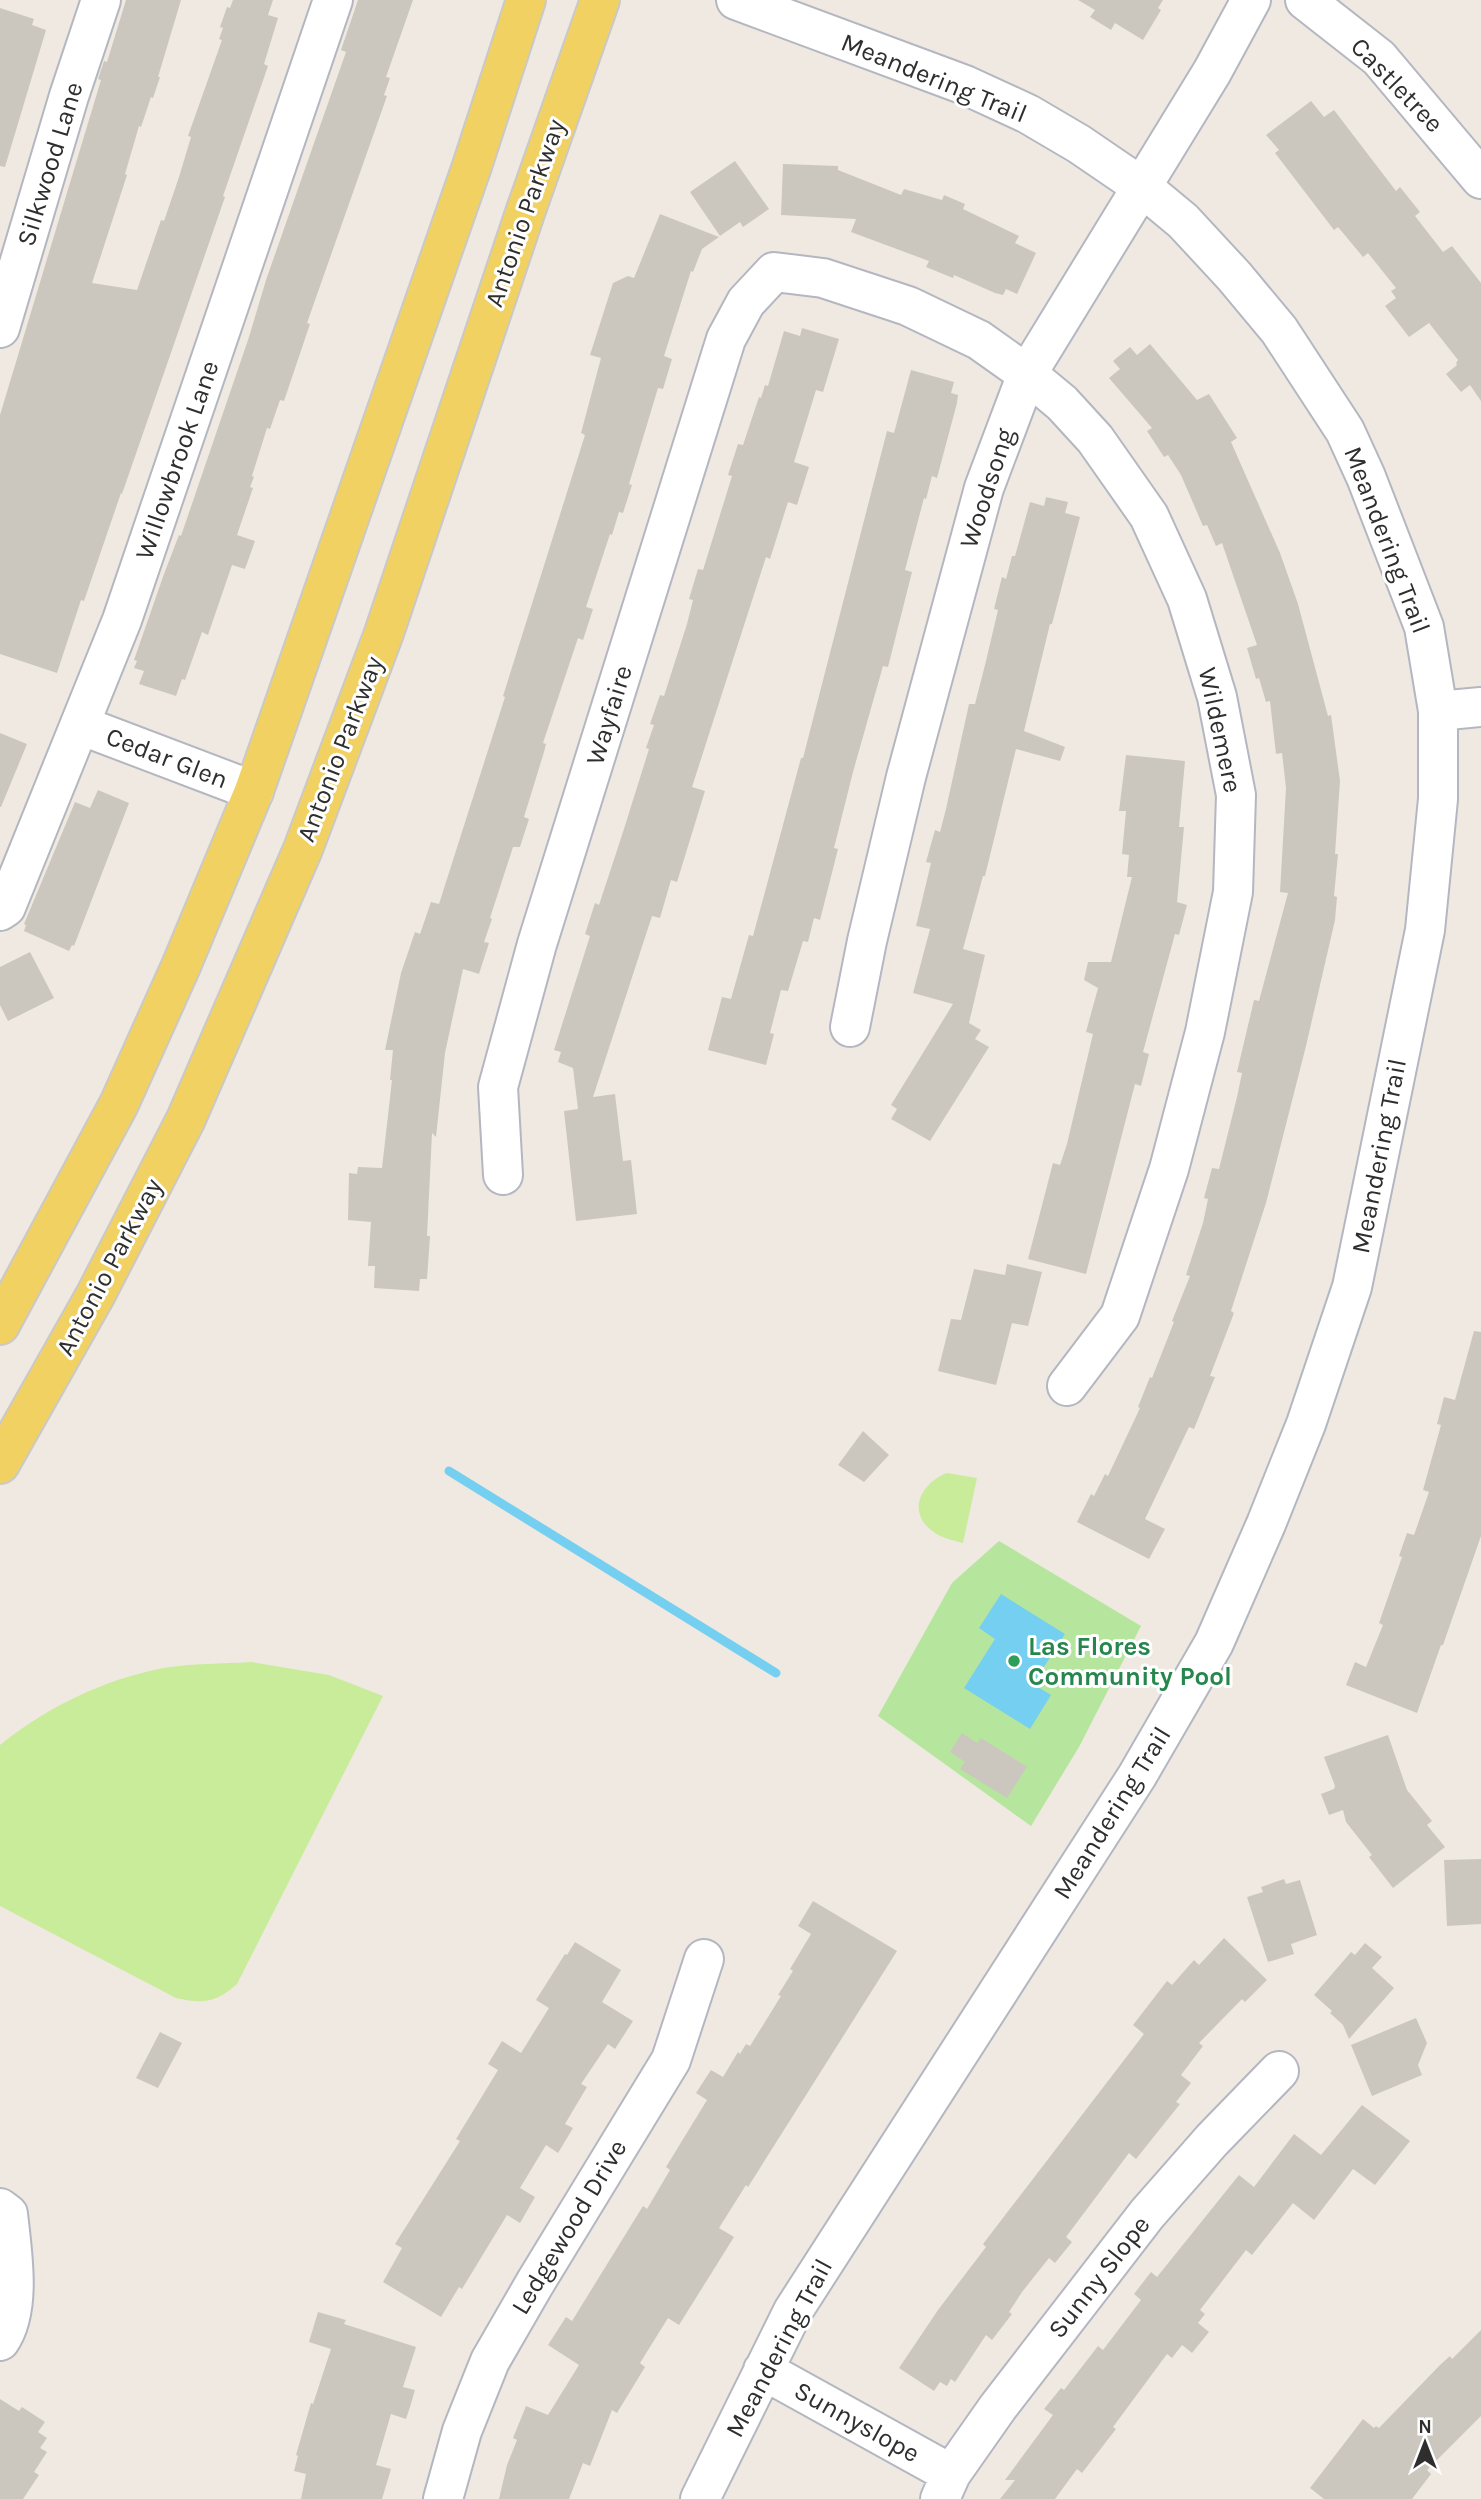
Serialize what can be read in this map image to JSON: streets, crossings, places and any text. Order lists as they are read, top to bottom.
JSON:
{
  "streets": {
    "main road": ["Antonio Parkway"],
    "street": [
      "Meandering Trail",
      "Castletree",
      "Silkwood Lane",
      "Willowbrook Lane",
      "Woodsong",
      "Wayfaire",
      "Wildemere",
      "Cedar Glen",
      "Ledgewood Drive",
      "Sunny Slope",
      "Sunnyslope"
    ]
  },
  "crossings": [
    ["Meandering Trail", "Woodsong"],
    ["Meandering Trail", "Sunnyslope"],
    ["Willowbrook Lane", "Cedar Glen"],
    ["Woodsong", "Wildemere"],
    ["Wayfaire", "Wildemere"],
    ["Sunny Slope", "Sunnyslope"]
  ],
  "places": ["Las Flores Community Pool"],
  "north": "top"
}
